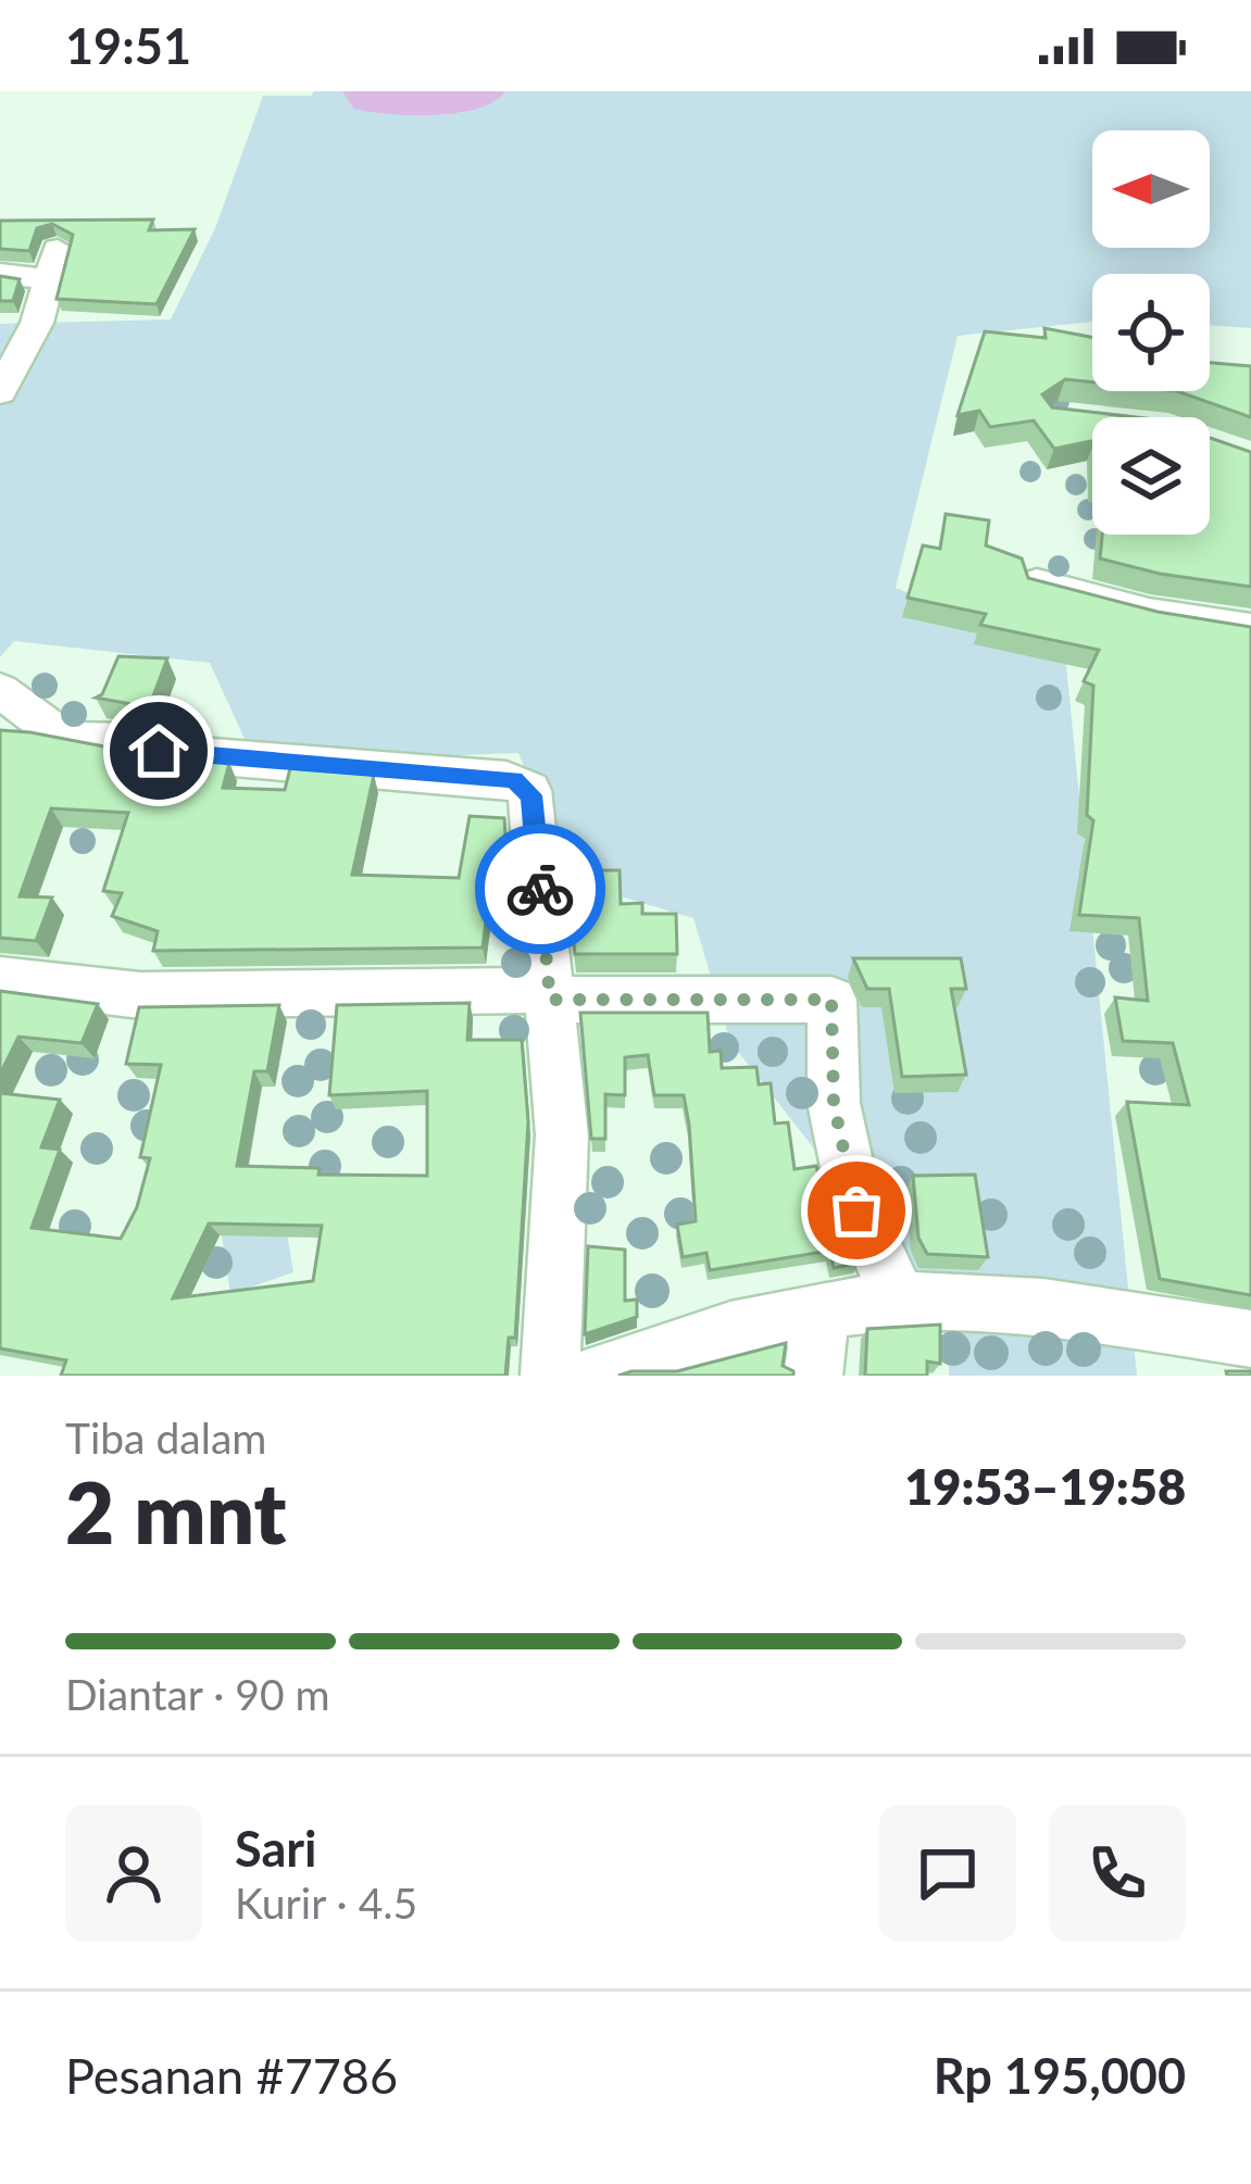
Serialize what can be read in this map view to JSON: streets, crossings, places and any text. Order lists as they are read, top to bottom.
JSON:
{
  "north": "left",
  "page": {
    "status": "19:51",
    "heading": ["2 mnt", "Tiba dalam", "19:53–19:58"],
    "panel": [
      "Sari",
      "Kurir · 4.5",
      "Pesanan #7786",
      "Rp 195,000"
    ],
    "bar": "Diantar · 90 m"
  }
}
